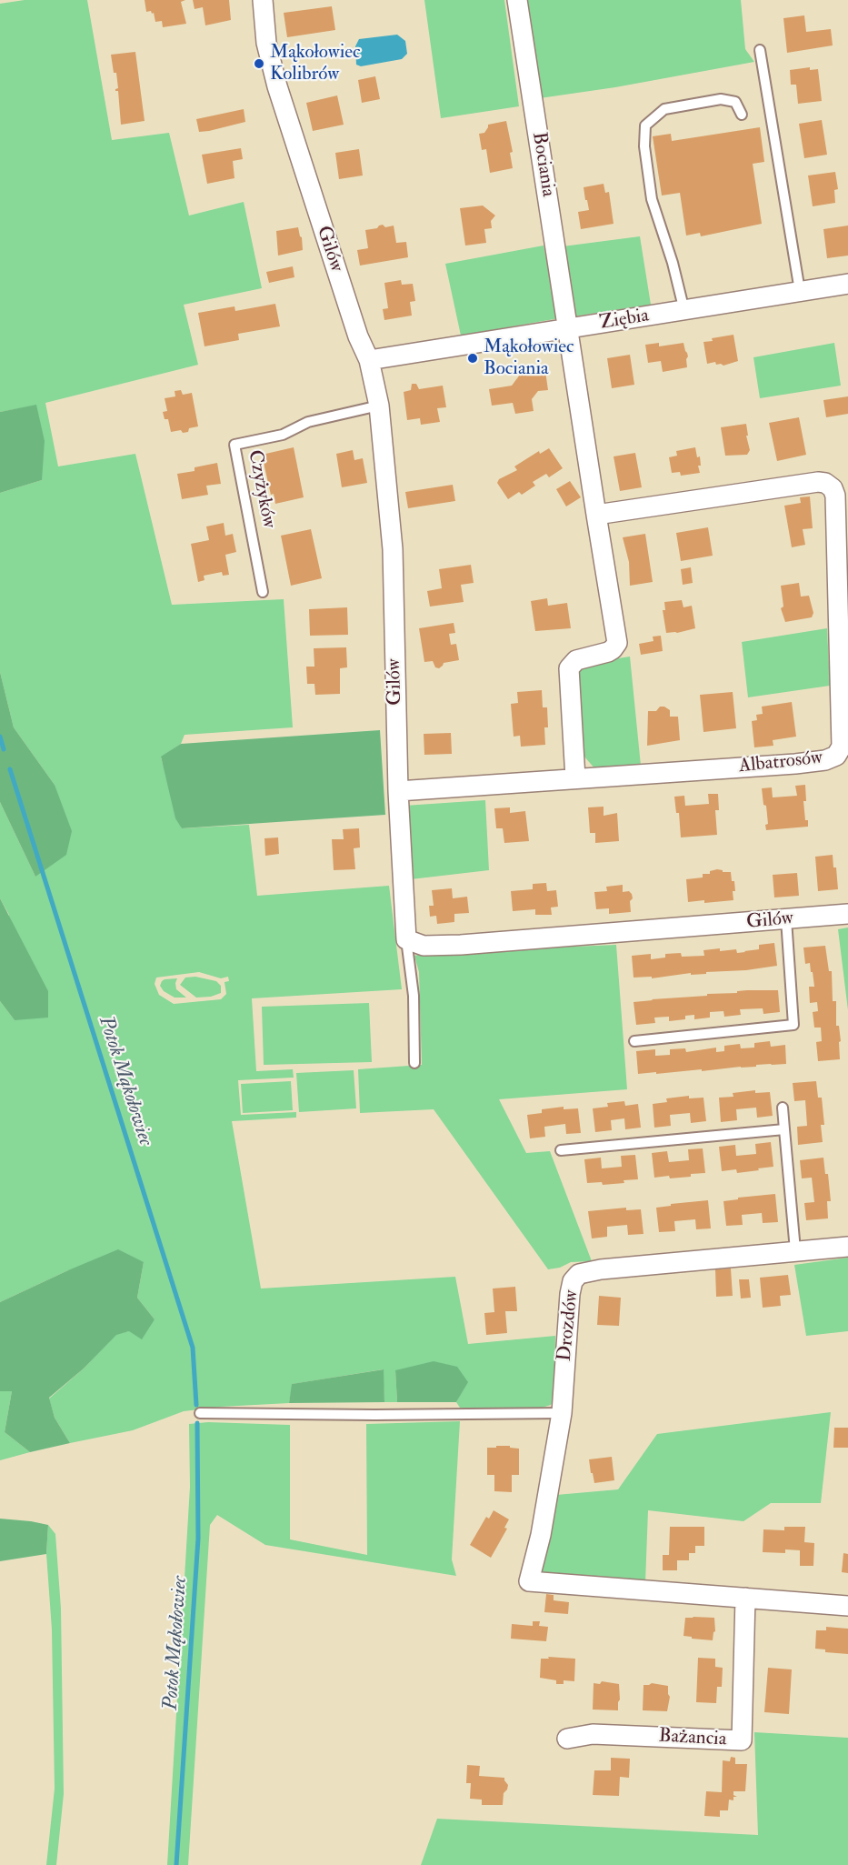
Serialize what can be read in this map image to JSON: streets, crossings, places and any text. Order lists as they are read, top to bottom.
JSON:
{
  "streets": {
    "street": [
      "Bociania",
      "Gilów",
      "Ziębia",
      "Albatrosów",
      "Drozdów",
      "Bażancia"
    ],
    "lane": ["Czyżyków"]
  },
  "crossings": [
    ["Bociania", "Ziębia"],
    ["Gilów", "Ziębia"],
    ["Gilów", "Czyżyków"],
    ["Gilów", "Albatrosów"],
    ["Drozdów", "Bażancia"]
  ],
  "water": ["Potok Mąkołowiec"],
  "places": ["Mąkołowiec Kolibrów", "Mąkołowiec Bociania"]
}
